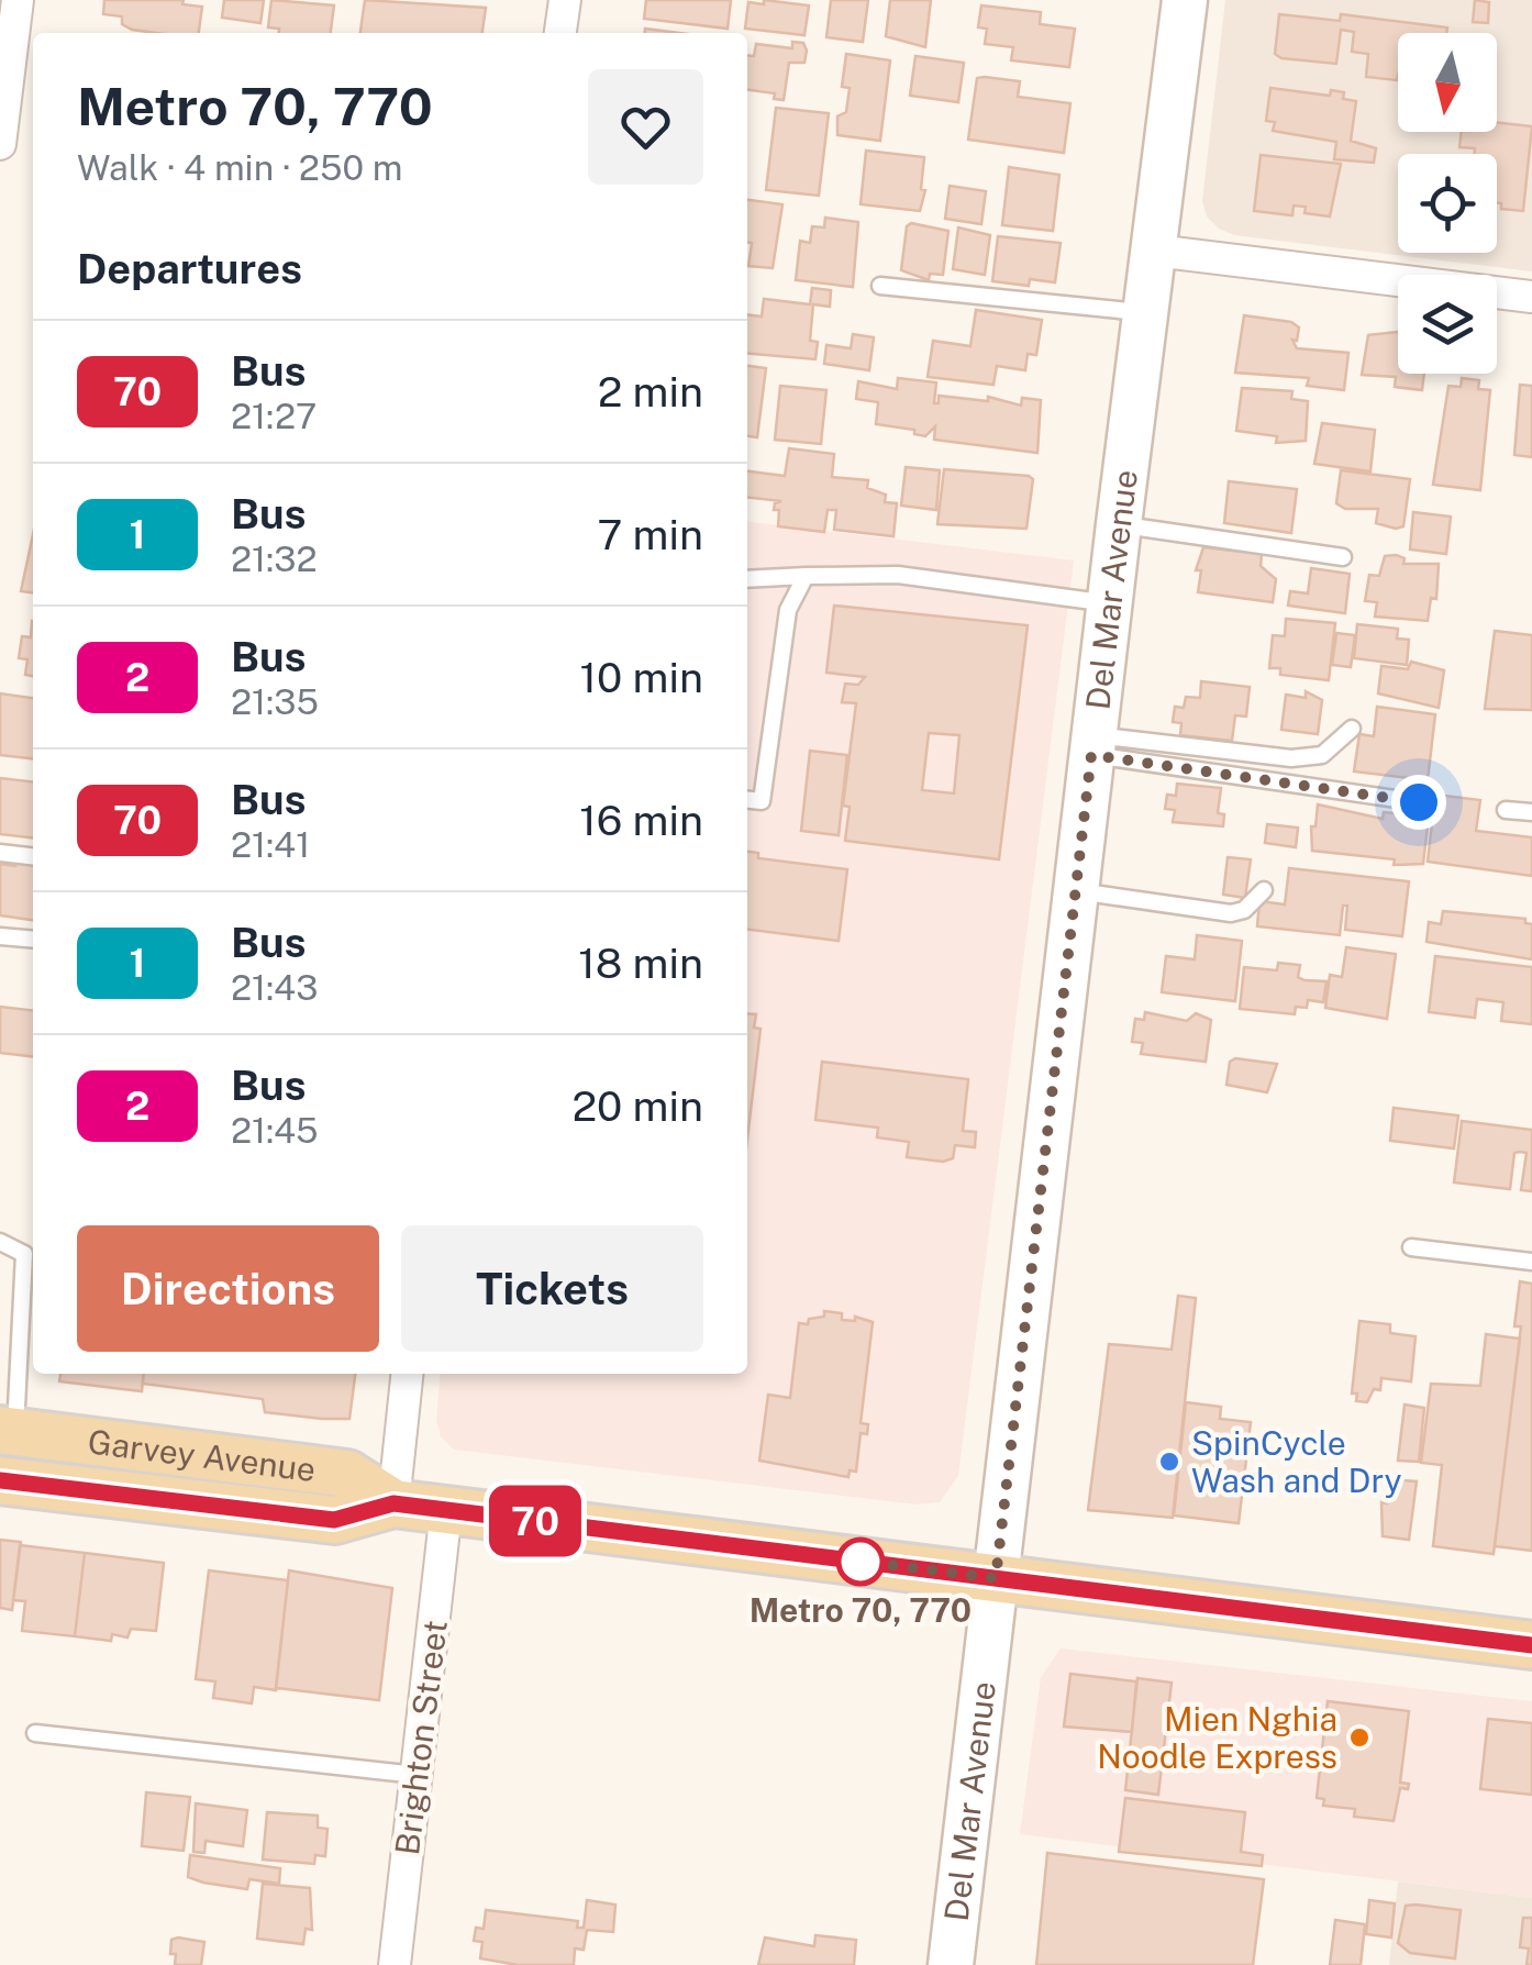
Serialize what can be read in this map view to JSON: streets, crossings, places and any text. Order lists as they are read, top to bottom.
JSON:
{
  "streets": {
    "main road": ["Del Mar Avenue", "Garvey Avenue"],
    "street": ["Brighton Street"]
  },
  "crossings": [
    ["Del Mar Avenue", "Garvey Avenue"],
    ["Garvey Avenue", "Brighton Street"]
  ],
  "places": ["SpinCycle Wash and Dry", "Metro 70, 770", "Mien Nghia Noodle Express"],
  "lines": ["bus line 70"],
  "north": "bottom",
  "page": {
    "on_map": "70",
    "heading": [
      ["Metro 70, 770", "Walk · 4 min · 250 m"],
      "Departures"
    ],
    "list": [
      {
        "mark": "70",
        "name": "Bus",
        "note": "21:27",
        "value": "2 min"
      },
      {
        "mark": "1",
        "name": "Bus",
        "note": "21:32",
        "value": "7 min"
      },
      {
        "mark": "2",
        "name": "Bus",
        "note": "21:35",
        "value": "10 min"
      },
      {
        "mark": "70",
        "name": "Bus",
        "note": "21:41",
        "value": "16 min"
      },
      {
        "mark": "1",
        "name": "Bus",
        "note": "21:43",
        "value": "18 min"
      },
      {
        "mark": "2",
        "name": "Bus",
        "note": "21:45",
        "value": "20 min"
      }
    ],
    "buttons": ["Directions", "Tickets"]
  }
}
